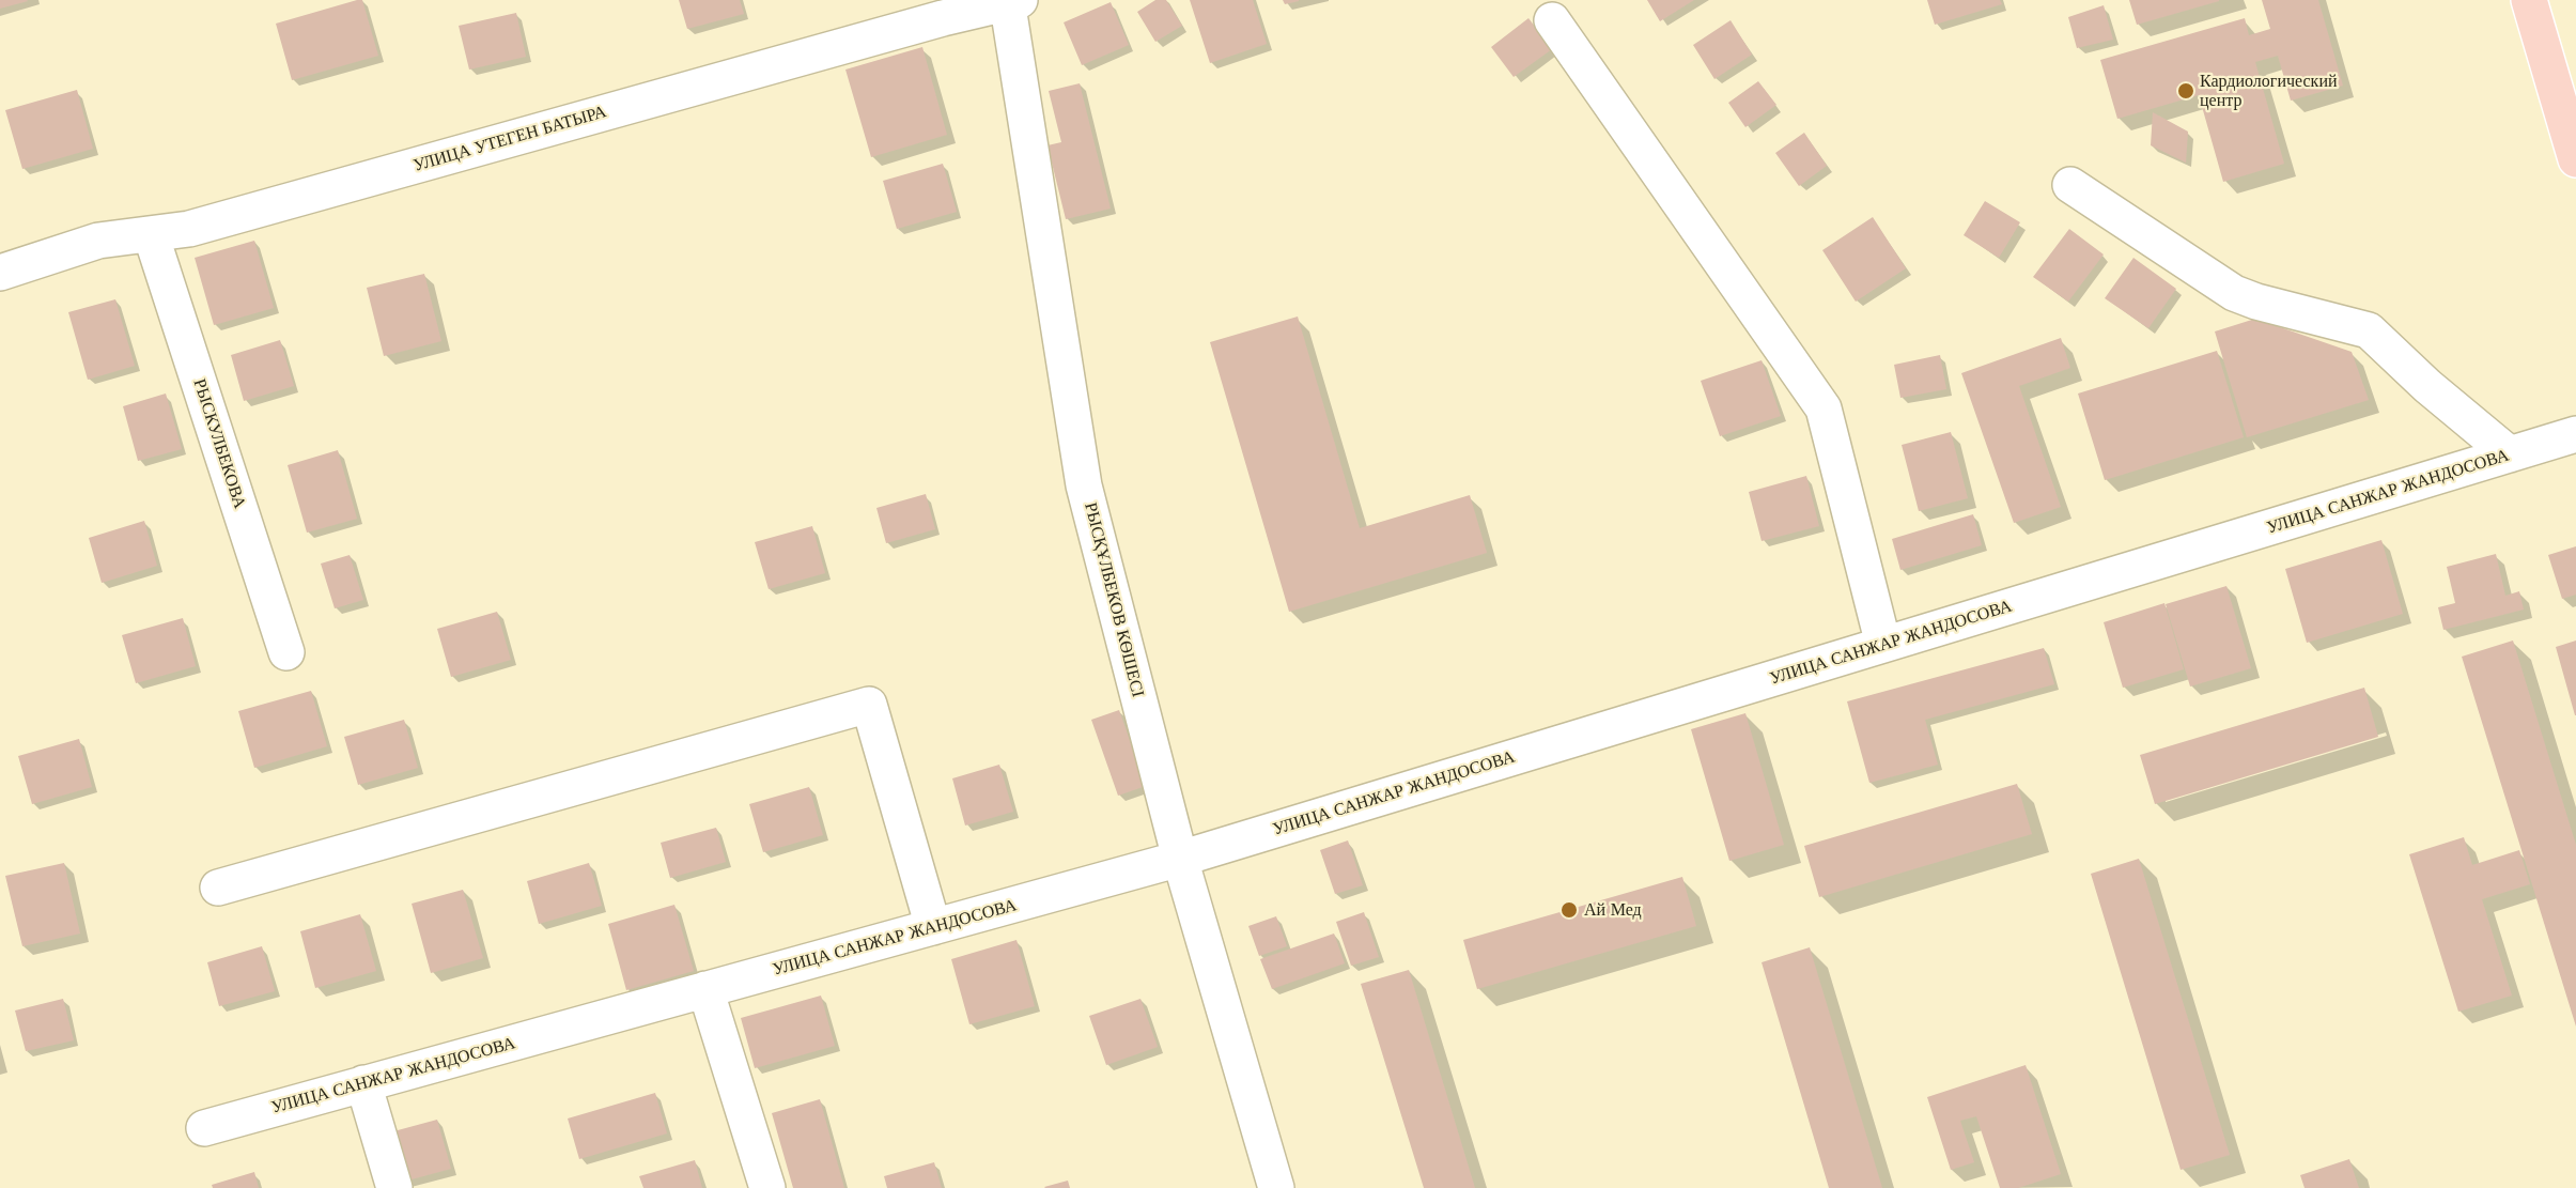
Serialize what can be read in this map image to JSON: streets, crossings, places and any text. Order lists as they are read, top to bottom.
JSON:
{
  "streets": {
    "street": [
      "УЛИЦА УТЕГЕН БАТЫРА",
      "РЫСКУЛБЕКОВА",
      "УЛИЦА САНЖАР ЖАНДОСОВА",
      "РЫСҚҰЛБЕКОВ КӨШЕСІ"
    ]
  },
  "crossings": [
    ["УЛИЦА УТЕГЕН БАТЫРА", "РЫСКУЛБЕКОВА"],
    ["УЛИЦА УТЕГЕН БАТЫРА", "РЫСҚҰЛБЕКОВ КӨШЕСІ"],
    ["УЛИЦА САНЖАР ЖАНДОСОВА", "РЫСҚҰЛБЕКОВ КӨШЕСІ"]
  ],
  "places": ["Кардиологический центр", "Ай Мед"]
}
